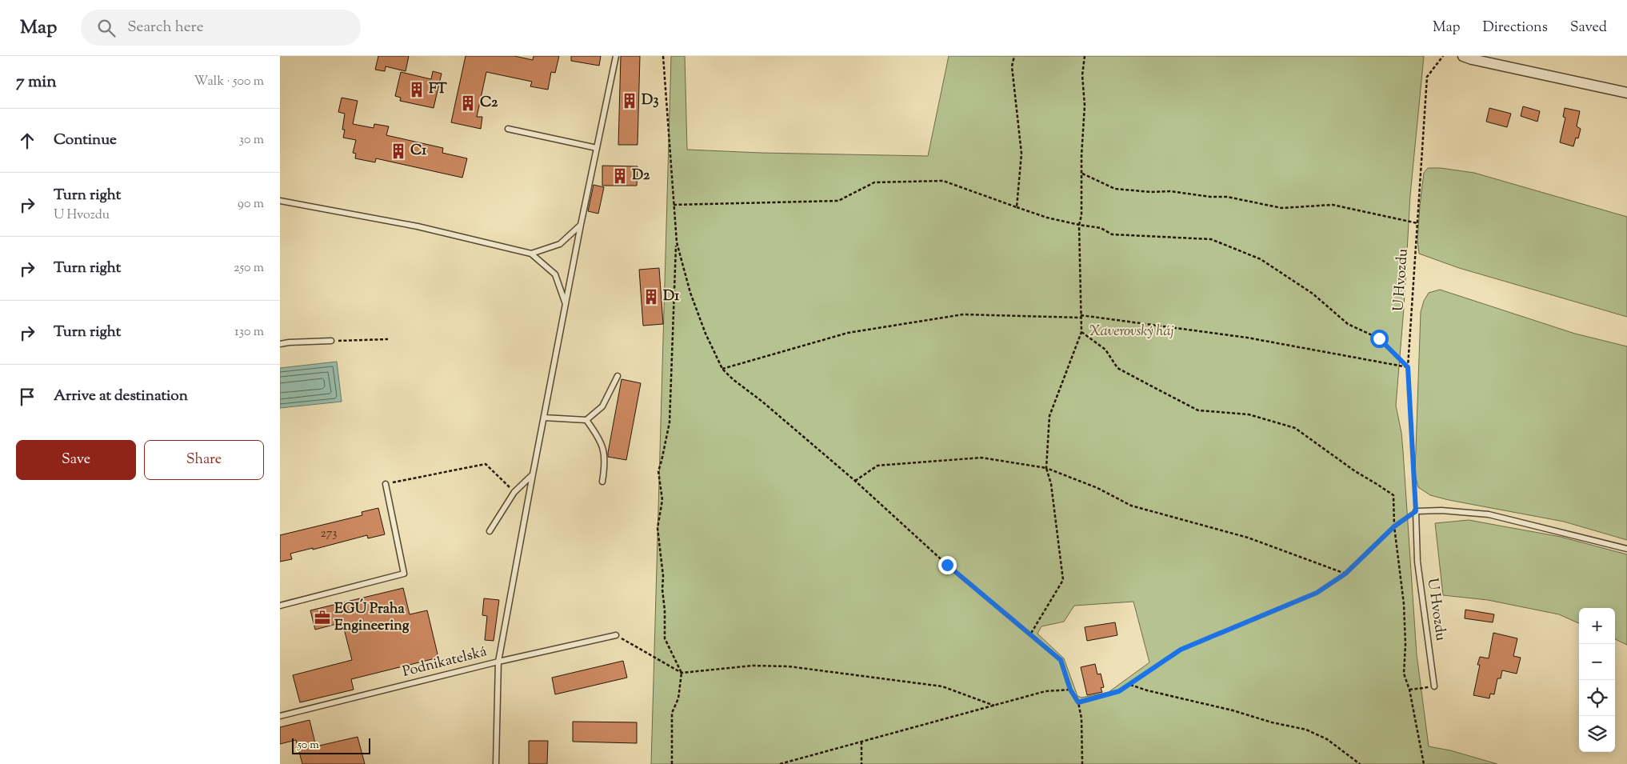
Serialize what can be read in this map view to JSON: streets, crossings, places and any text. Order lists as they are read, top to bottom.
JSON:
{
  "streets": {
    "lane": ["U Hvozdu", "Podnikatelská"]
  },
  "parks": ["Xaverovský háj"],
  "places": {
    "building": [
      "FT",
      "D3",
      "C2",
      "C1",
      "D2",
      "D1"
    ],
    "office": ["EGÚ Praha Engineering"]
  },
  "house_numbers": ["273"],
  "scale_bar": "50 m",
  "page": {
    "header": "Map",
    "search": "Search here",
    "nav": ["Map", "Directions", "Saved"],
    "heading": ["7 min", "Walk · 500 m"],
    "list": [
      ["Continue", "30 m"],
      ["Turn right", "U Hvozdu", "90 m"],
      ["Turn right", "250 m"],
      ["Turn right", "130 m"],
      "Arrive at destination"
    ],
    "buttons": ["Save", "Share"],
    "map_buttons": ["+", "−"],
    "scale": "50 m"
  }
}
